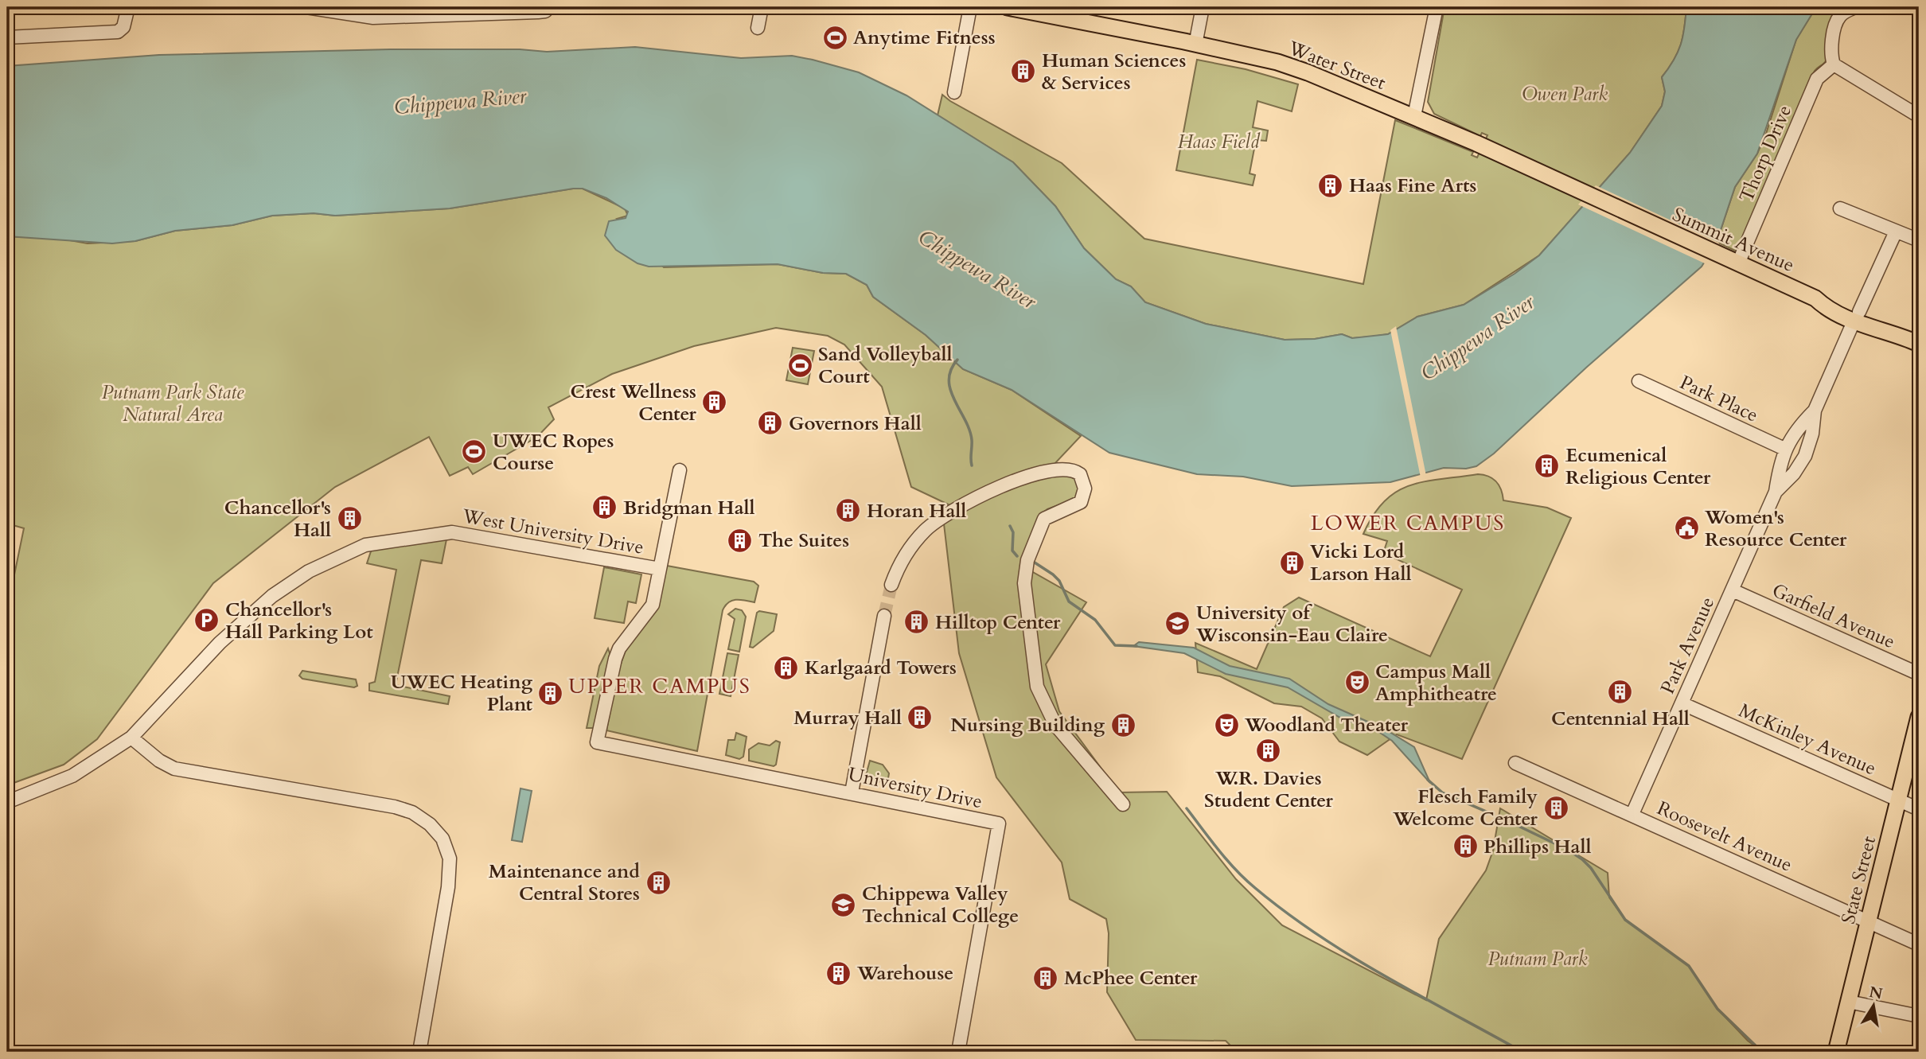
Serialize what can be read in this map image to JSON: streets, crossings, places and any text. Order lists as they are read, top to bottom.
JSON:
{
  "streets": {
    "main road": ["Water Street", "Summit Avenue", "State Street"],
    "street": [
      "Thorp Drive",
      "Park Place",
      "West University Drive",
      "Garfield Avenue",
      "Park Avenue",
      "McKinley Avenue",
      "University Drive",
      "Roosevelt Avenue"
    ]
  },
  "crossings": [
    ["Water Street", "Summit Avenue"],
    ["Thorp Drive", "Summit Avenue"],
    ["Summit Avenue", "Park Avenue"],
    ["Park Place", "Park Avenue"],
    ["West University Drive", "University Drive"],
    ["Garfield Avenue", "Park Avenue"],
    ["Park Avenue", "McKinley Avenue"],
    ["Park Avenue", "Roosevelt Avenue"],
    ["McKinley Avenue", "State Street"],
    ["Roosevelt Avenue", "State Street"]
  ],
  "districts": ["LOWER CAMPUS", "UPPER CAMPUS"],
  "water": ["Chippewa River"],
  "parks": [
    "Owen Park",
    "Haas Field",
    "Putnam Park State Natural Area",
    "Putnam Park"
  ],
  "places": {
    "sports": ["Anytime Fitness", "Sand Volleyball Court", "UWEC Ropes Course"],
    "building": [
      "Human Sciences & Services",
      "Haas Fine Arts",
      "Crest Wellness Center",
      "Governors Hall",
      "Ecumenical Religious Center",
      "Bridgman Hall",
      "Horan Hall",
      "Chancellor's Hall",
      "The Suites",
      "Vicki Lord Larson Hall",
      "Hilltop Center",
      "Karlgaard Towers",
      "Centennial Hall",
      "UWEC Heating Plant",
      "Murray Hall",
      "Nursing Building",
      "W.R. Davies Student Center",
      "Flesch Family Welcome Center",
      "Phillips Hall",
      "Maintenance and Central Stores",
      "Warehouse",
      "McPhee Center"
    ],
    "public building": ["Women's Resource Center"],
    "parking": ["Chancellor's Hall Parking Lot"],
    "school or university": ["University of Wisconsin-Eau Claire", "Chippewa Valley Technical College"],
    "theatre": ["Campus Mall Amphitheatre", "Woodland Theater"]
  },
  "north": "top"
}
